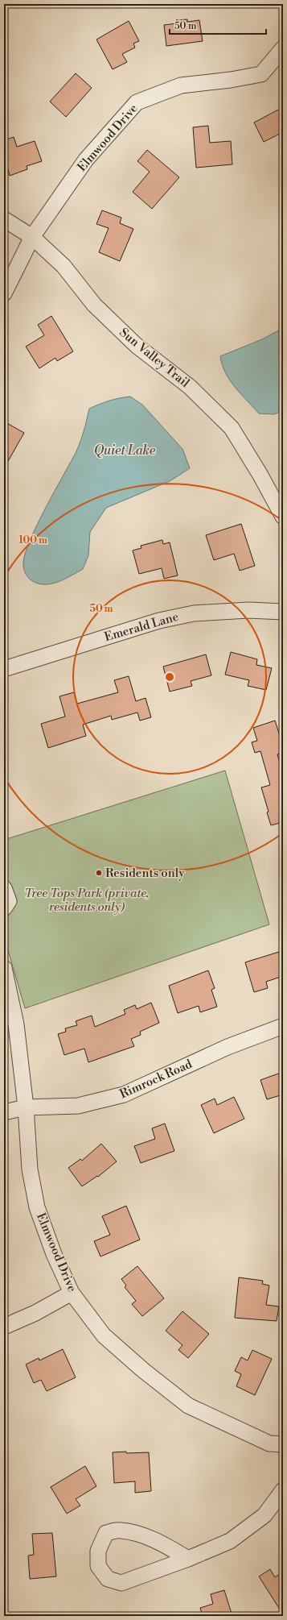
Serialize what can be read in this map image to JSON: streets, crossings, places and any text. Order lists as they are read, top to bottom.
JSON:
{
  "streets": {
    "street": [
      "Elmwood Drive",
      "Sun Valley Trail",
      "Emerald Lane",
      "Rimrock Road"
    ]
  },
  "crossings": [
    ["Elmwood Drive", "Sun Valley Trail"],
    ["Elmwood Drive", "Rimrock Road"]
  ],
  "water": ["Quiet Lake"],
  "parks": ["Tree Tops Park (private, residents only)"],
  "places": ["Residents only"],
  "scale_bar": "50 m",
  "rings": ["100 m", "50 m"]
}
